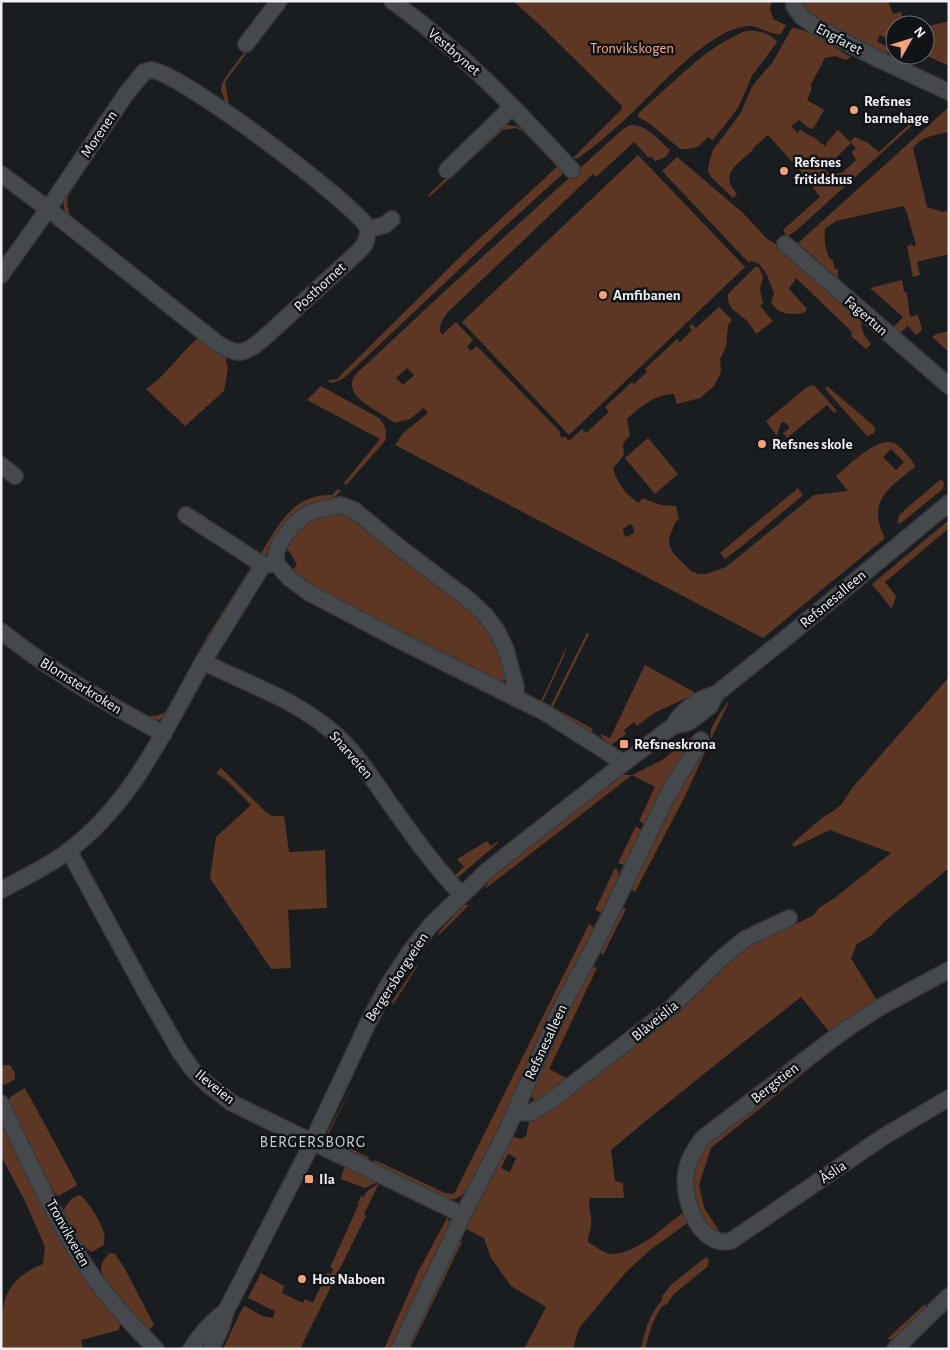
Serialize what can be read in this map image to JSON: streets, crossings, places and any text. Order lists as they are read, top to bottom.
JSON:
{
  "streets": {
    "street": [
      "Engfaret",
      "Vestbrynet",
      "Morenen",
      "Posthornet",
      "Fagertun",
      "Refsnesalleen",
      "Blomsterkroken",
      "Snarveien",
      "Bergersborgveien",
      "Blåveislia",
      "Bergstien",
      "Ileveien",
      "Åslia",
      "Tronvikveien"
    ]
  },
  "crossings": [
    ["Morenen", "Posthornet"],
    ["Refsnesalleen", "Bergersborgveien"],
    ["Refsnesalleen", "Blåveislia"],
    ["Refsnesalleen", "Ileveien"],
    ["Snarveien", "Bergersborgveien"],
    ["Bergersborgveien", "Ileveien"],
    ["Bergstien", "Åslia"]
  ],
  "districts": ["BERGERSBORG"],
  "parks": ["Tronvikskogen"],
  "places": {
    "other": [
      "Refsnes barnehage",
      "Refsnes fritidshus",
      "Amfibanen",
      "Refsnes skole",
      "Hos Naboen"
    ],
    "transit": ["Refsneskrona", "Ila"]
  },
  "north": "top right"
}
